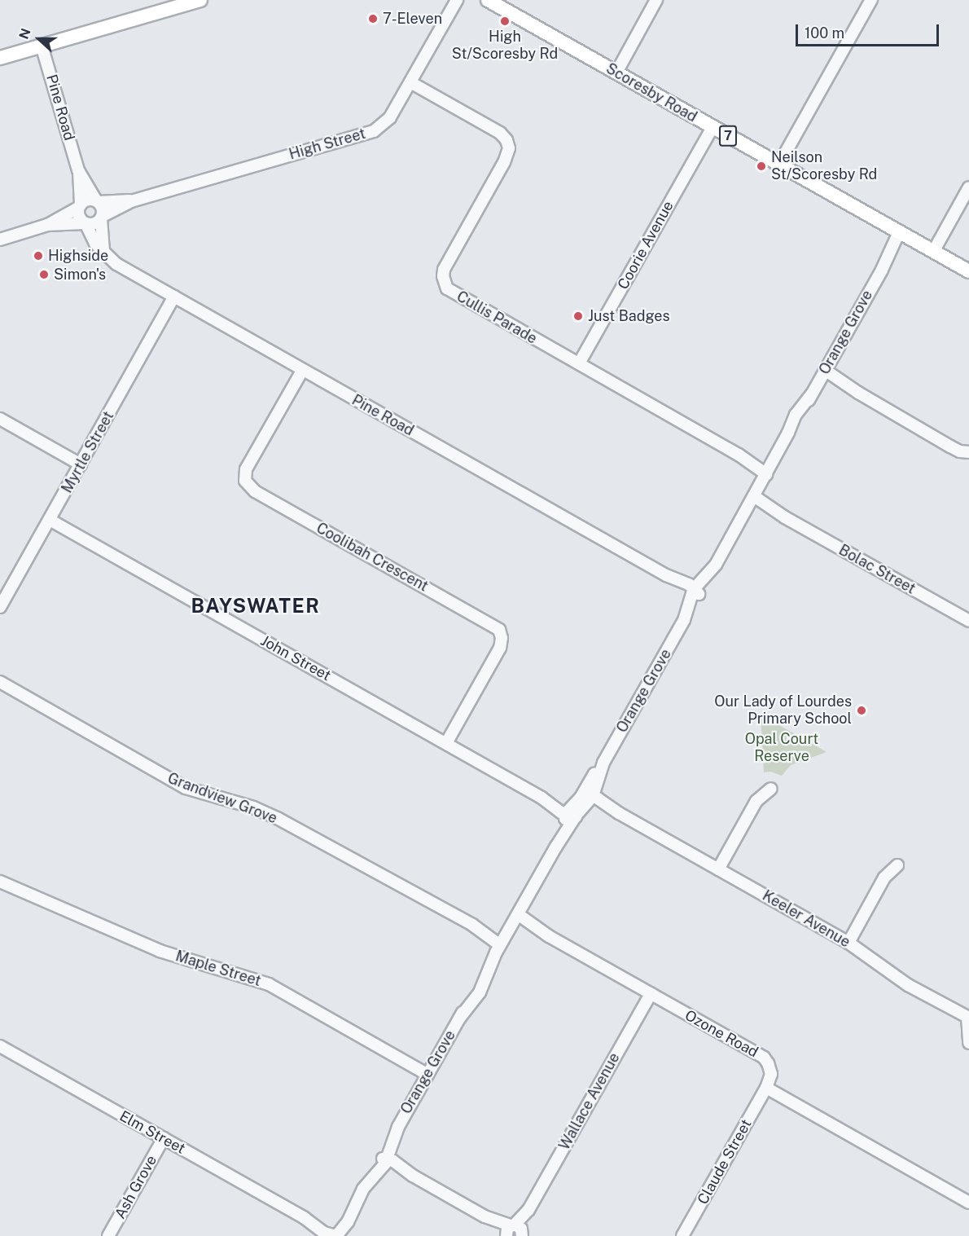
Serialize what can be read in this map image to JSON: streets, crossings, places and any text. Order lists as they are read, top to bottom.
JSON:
{
  "streets": {
    "main road": ["Scoresby Road", "7"],
    "street": [
      "Pine Road",
      "High Street",
      "Coorie Avenue",
      "Cullis Parade",
      "Orange Grove",
      "Myrtle Street",
      "Coolibah Crescent",
      "Bolac Street",
      "John Street",
      "Grandview Grove",
      "Keeler Avenue",
      "Maple Street",
      "Ozone Road",
      "Wallace Avenue",
      "Elm Street",
      "Claude Street",
      "Ash Grove"
    ]
  },
  "crossings": [
    ["Scoresby Road", "Coorie Avenue"],
    ["Scoresby Road", "Orange Grove"],
    ["Pine Road", "High Street"],
    ["Pine Road", "Orange Grove"],
    ["Pine Road", "Myrtle Street"],
    ["Pine Road", "Coolibah Crescent"],
    ["High Street", "Cullis Parade"],
    ["Coorie Avenue", "Cullis Parade"],
    ["Cullis Parade", "Orange Grove"],
    ["Orange Grove", "Bolac Street"],
    ["Orange Grove", "John Street"],
    ["Orange Grove", "Grandview Grove"],
    ["Orange Grove", "Keeler Avenue"],
    ["Orange Grove", "Maple Street"],
    ["Orange Grove", "Ozone Road"],
    ["Orange Grove", "Elm Street"],
    ["Myrtle Street", "John Street"],
    ["Coolibah Crescent", "John Street"],
    ["Ozone Road", "Wallace Avenue"],
    ["Ozone Road", "Claude Street"],
    ["Elm Street", "Ash Grove"]
  ],
  "districts": ["BAYSWATER"],
  "parks": ["Opal Court Reserve"],
  "places": [
    "7-Eleven",
    "High St/Scoresby Rd",
    "Neilson St/Scoresby Rd",
    "Highside",
    "Simon's",
    "Just Badges",
    "Our Lady of Lourdes Primary School"
  ],
  "scale_bar": "100 m",
  "north": "left"
}
